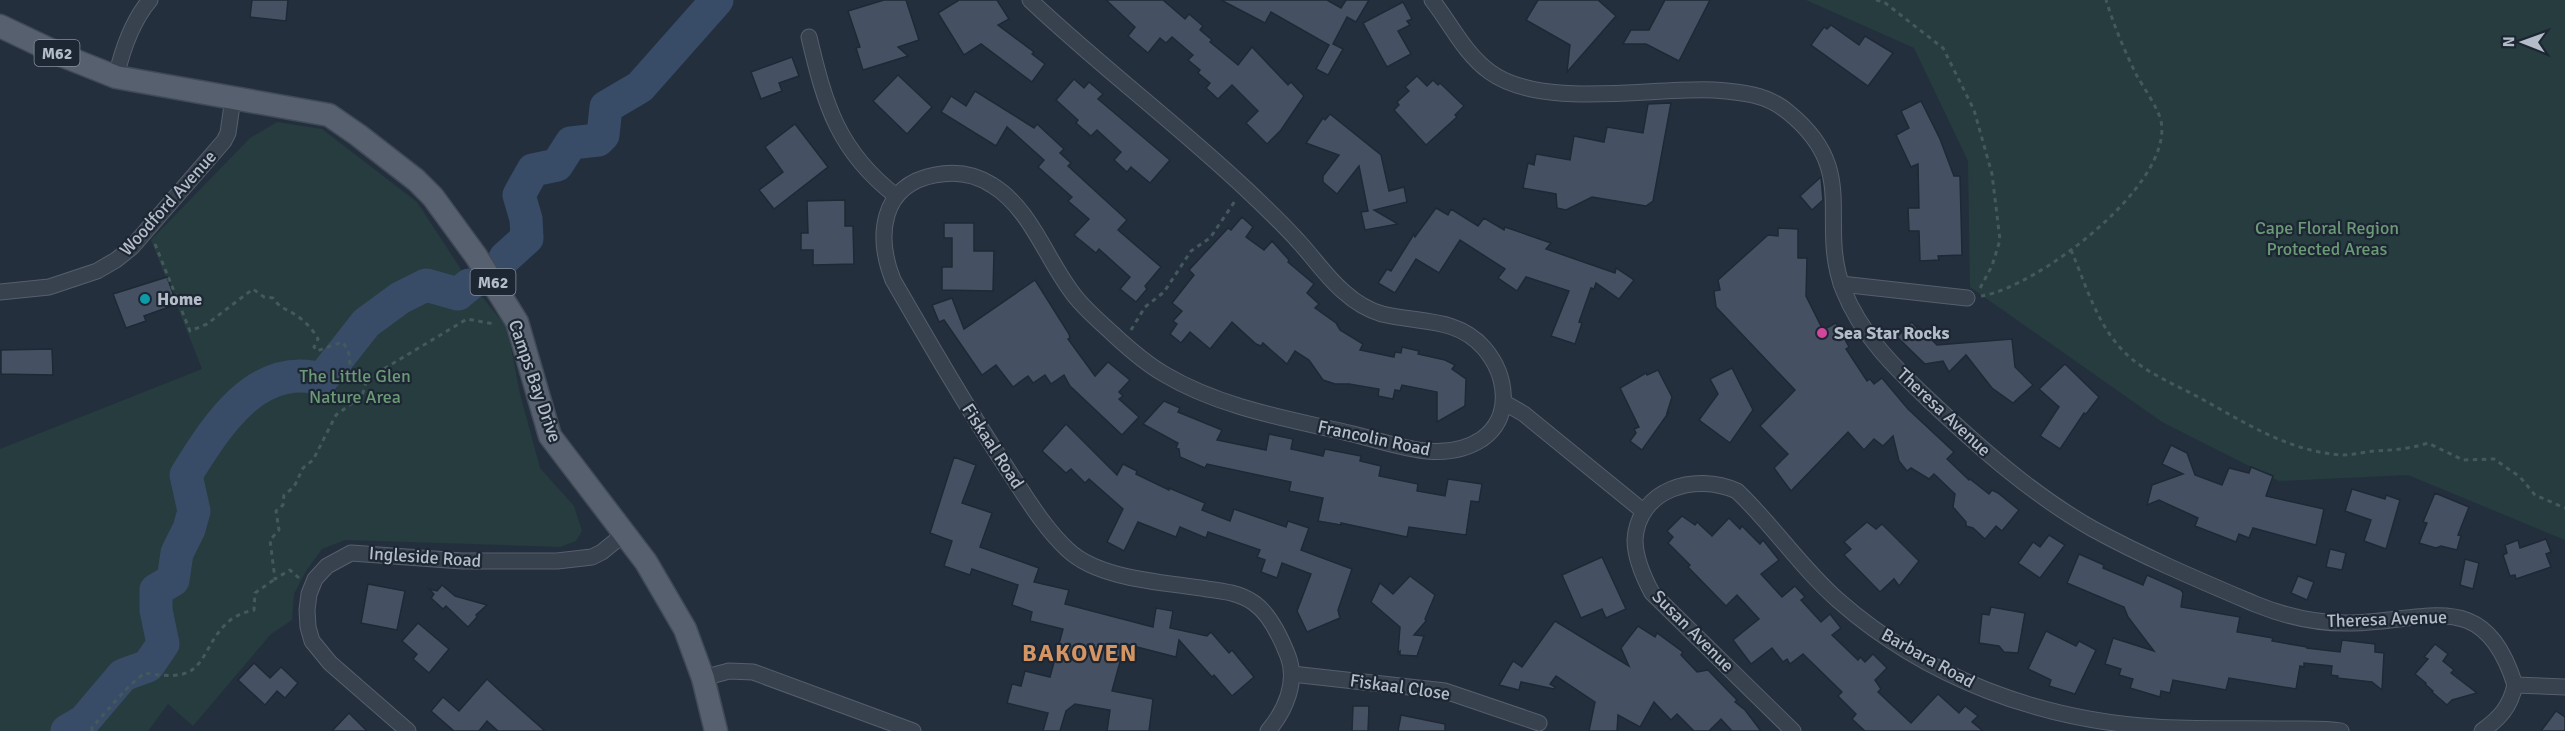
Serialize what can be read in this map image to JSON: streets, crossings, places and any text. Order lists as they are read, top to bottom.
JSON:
{
  "streets": {
    "main road": ["M62", "Camps Bay Drive"],
    "street": [
      "Woodford Avenue",
      "Theresa Avenue",
      "Francolin Road",
      "Fiskaal Road",
      "Ingleside Road",
      "Susan Avenue",
      "Barbara Road",
      "Fiskaal Close"
    ]
  },
  "crossings": [
    ["Woodford Avenue", "Camps Bay Drive"],
    ["Camps Bay Drive", "Ingleside Road"],
    ["Francolin Road", "Fiskaal Road"],
    ["Fiskaal Road", "Fiskaal Close"],
    ["Susan Avenue", "Barbara Road"]
  ],
  "districts": ["BAKOVEN"],
  "parks": ["Cape Floral Region Protected Areas", "The Little Glen Nature Area"],
  "places": ["Home", "Sea Star Rocks"],
  "north": "left"
}
